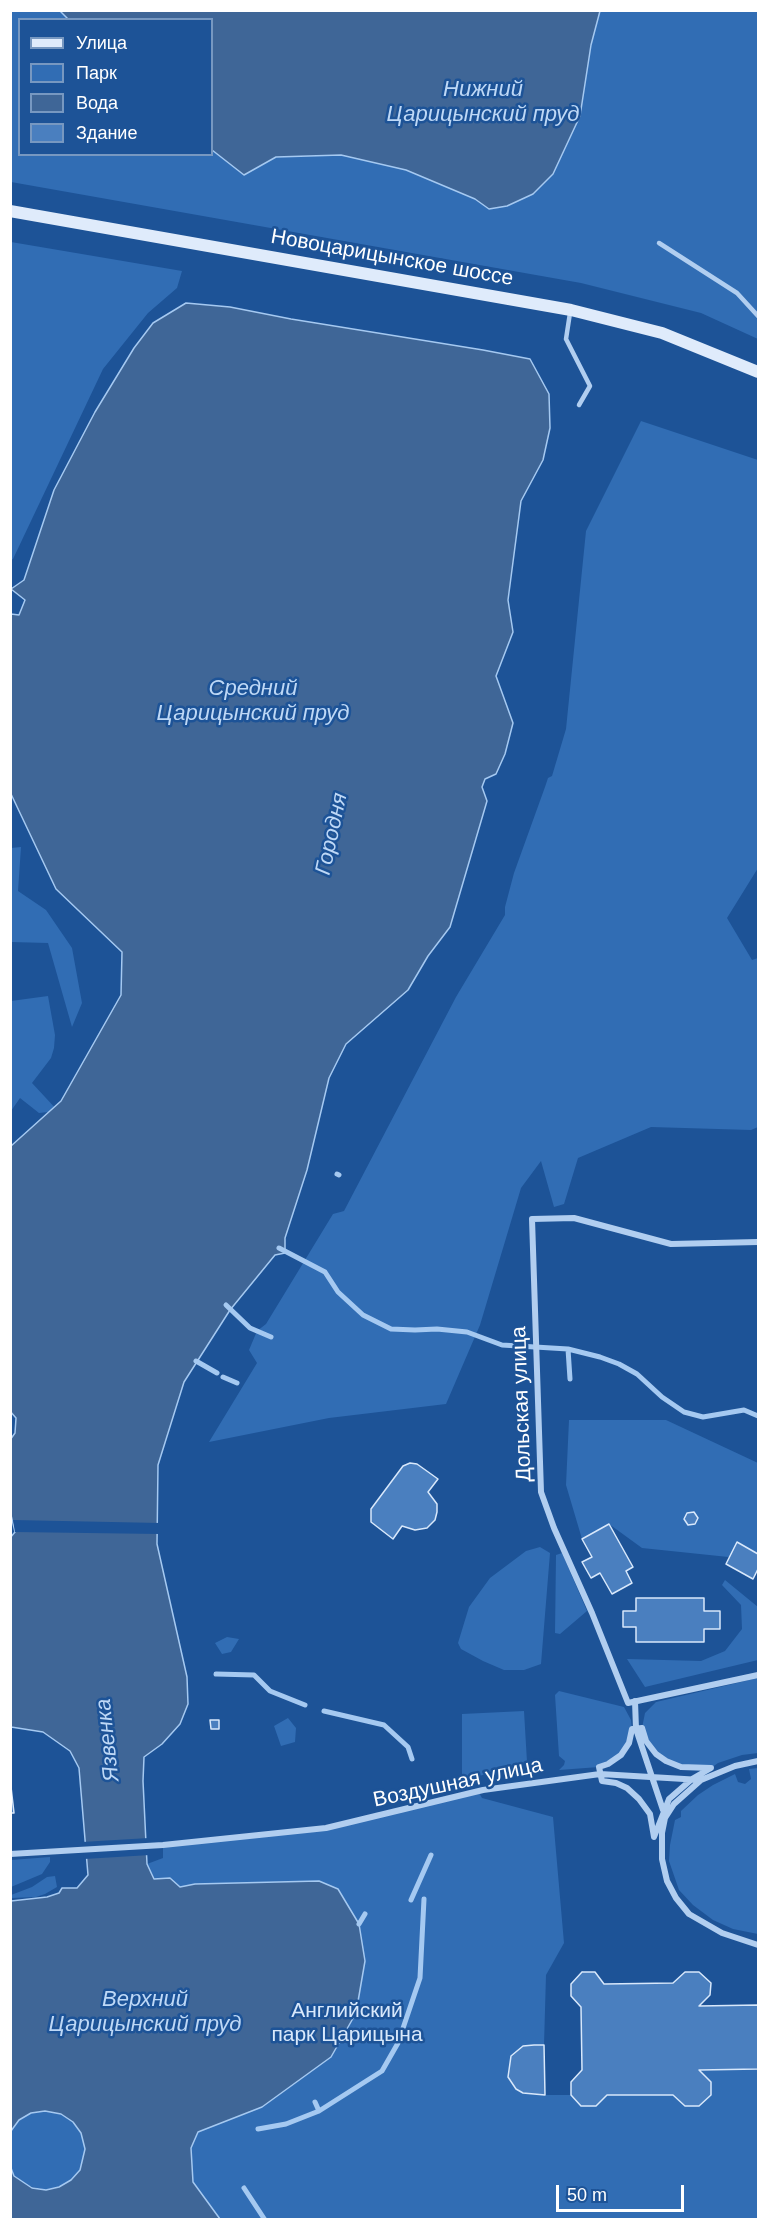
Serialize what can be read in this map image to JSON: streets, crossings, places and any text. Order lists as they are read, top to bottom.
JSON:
{
  "streets": {
    "main road": ["Новоцарицынское шоссе"],
    "street": ["Дольская улица", "Воздушная улица"]
  },
  "water": [
    "Нижний Царицынский пруд",
    "Средний Царицынский пруд",
    "Городня",
    "Язвенка",
    "Верхний Царицынский пруд"
  ],
  "parks": ["Английский парк Царицына"],
  "legend": [
    "Улица",
    "Парк",
    "Вода",
    "Здание"
  ],
  "scale_bar": "50 m"
}
